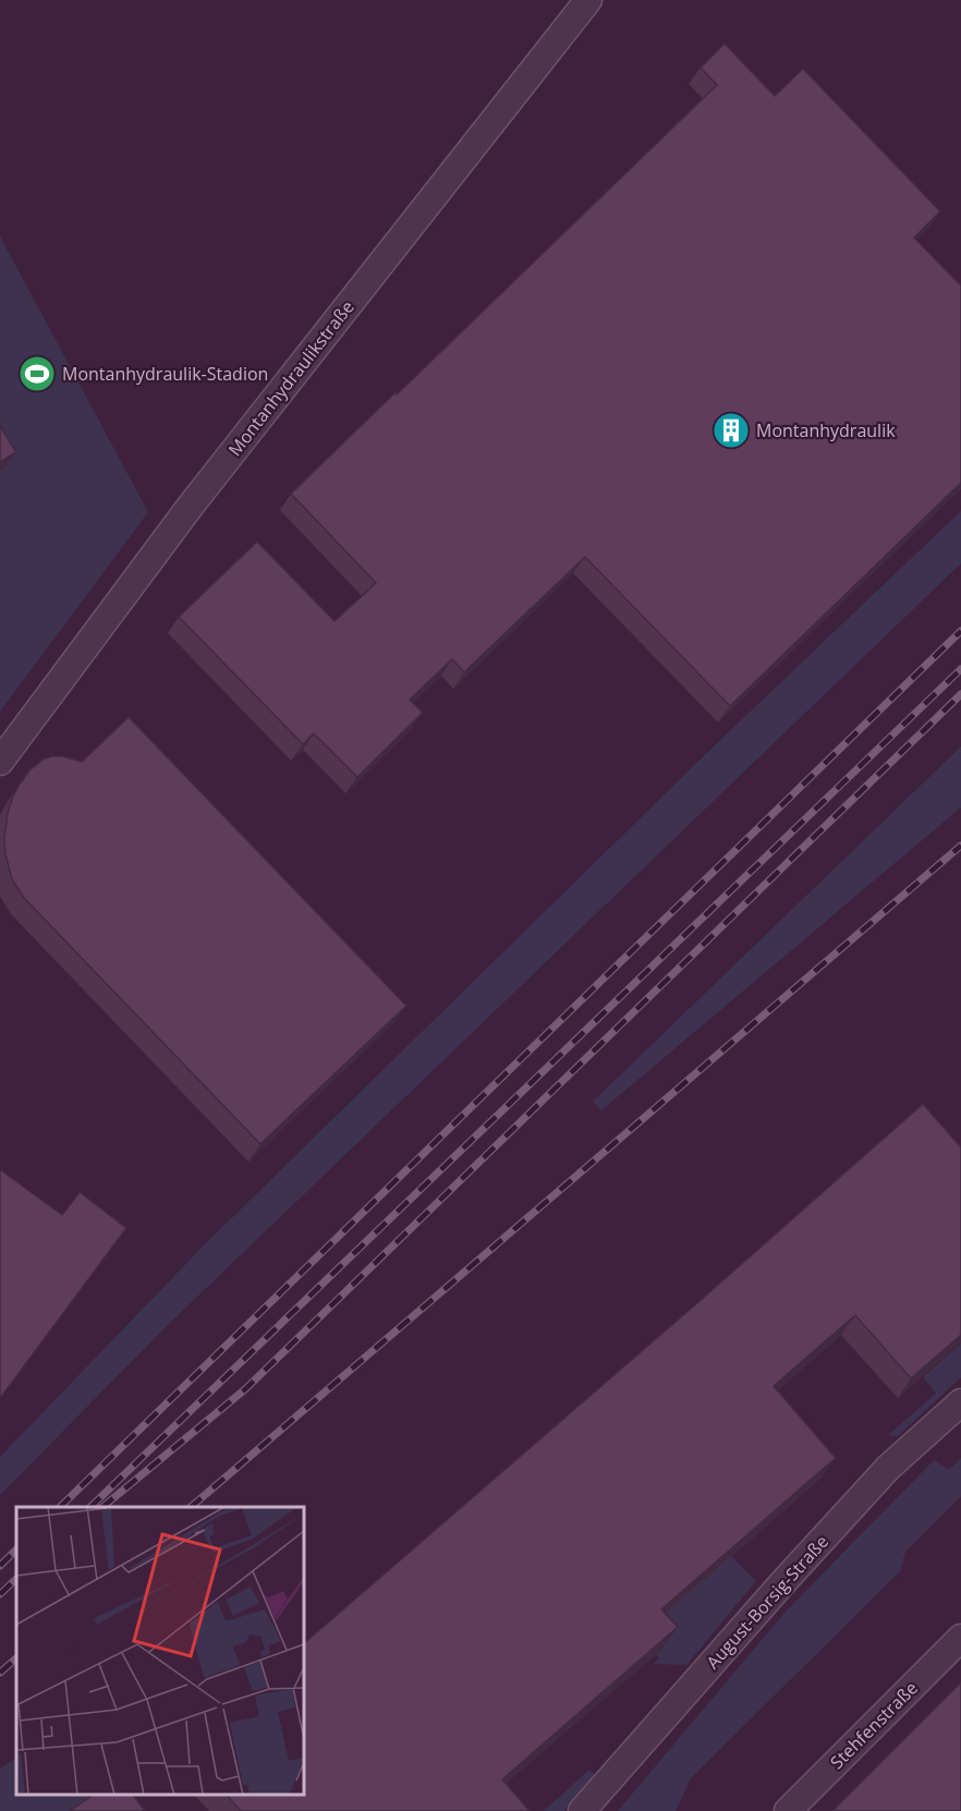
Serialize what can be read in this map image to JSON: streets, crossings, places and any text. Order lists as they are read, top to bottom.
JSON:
{
  "streets": {
    "street": ["Montanhydraulikstraße", "August-Borsig-Straße", "Stehfenstraße"]
  },
  "places": {
    "sports": ["Montanhydraulik-Stadion"],
    "building": ["Montanhydraulik"]
  }
}
